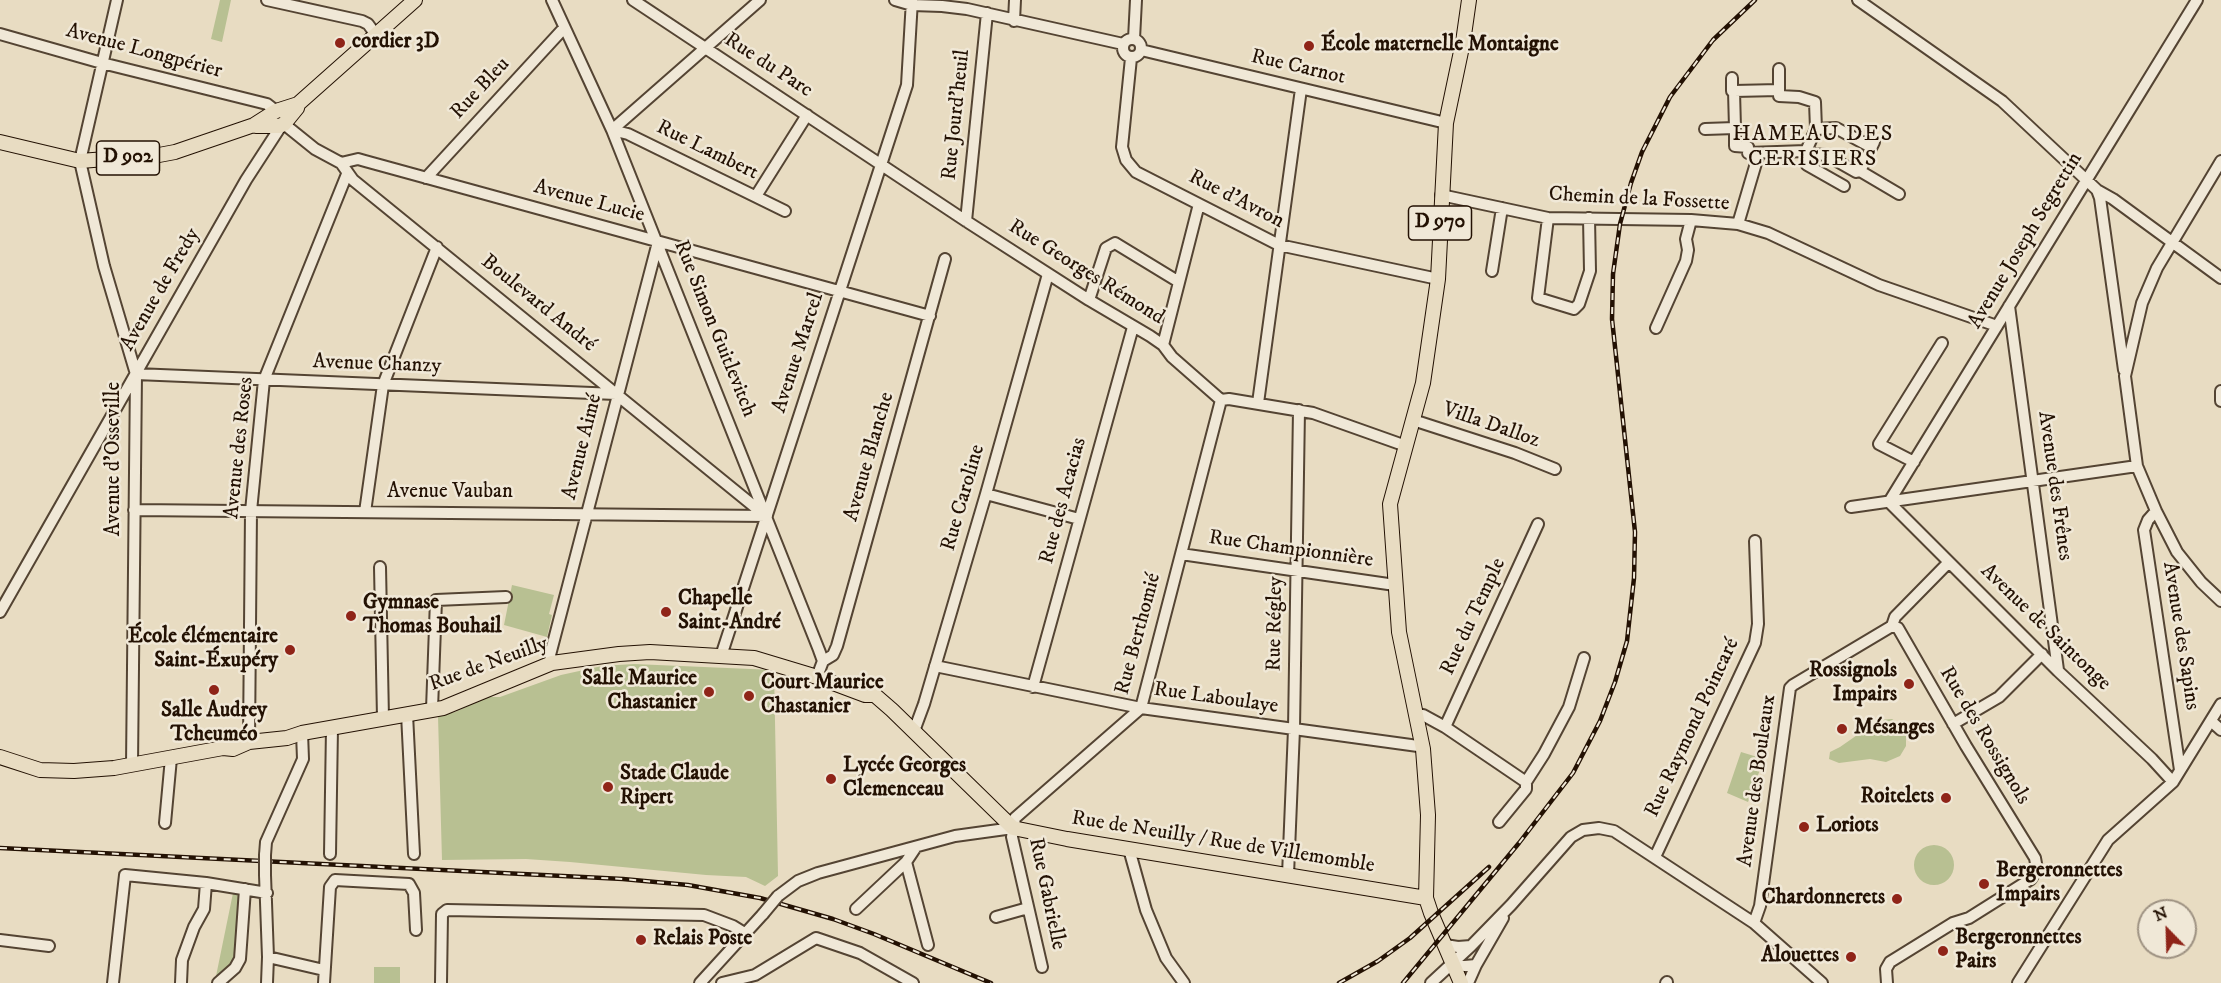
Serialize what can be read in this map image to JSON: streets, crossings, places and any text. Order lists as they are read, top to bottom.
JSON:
{
  "streets": {
    "main road": [
      "D 902",
      "D 970",
      "Rue de Neuilly",
      "Rue de Neuilly / Rue de Villemomble"
    ],
    "street": [
      "Avenue Longpérier",
      "Rue du Parc",
      "Rue Carnot",
      "Rue Bleu",
      "Rue Jourd'heuil",
      "Rue Lambert",
      "Rue d'Avron",
      "Chemin de la Fossette",
      "Avenue Lucie",
      "Avenue Joseph Segrettin",
      "Rue Georges Rémond",
      "Avenue de Fredy",
      "Boulevard André",
      "Rue Simon Guitlevitch",
      "Avenue Marcel",
      "Avenue Chanzy",
      "Villa Dalloz",
      "Avenue Aimé",
      "Avenue des Roses",
      "Avenue Blanche",
      "Avenue d'Osseville",
      "Avenue des Frênes",
      "Avenue Vauban",
      "Rue Caroline",
      "Rue des Acacias",
      "Rue Championnière",
      "Rue du Temple",
      "Rue Régley",
      "Avenue de Saintonge",
      "Rue Berthomié",
      "Avenue des Sapins",
      "Rue Laboulaye",
      "Rue Raymond Poincaré",
      "Rue des Rossignols",
      "Avenue des Bouleaux",
      "Rue Gabrielle"
    ]
  },
  "crossings": [
    ["Avenue Longpérier", "D 902"],
    ["Avenue Longpérier", "Avenue de Fredy"],
    ["Rue du Parc", "Rue Georges Rémond"],
    ["Rue du Parc", "Avenue Marcel"],
    ["Rue Carnot", "Rue d'Avron"],
    ["Rue Carnot", "D 970"],
    ["Rue Bleu", "Avenue Lucie"],
    ["Rue Bleu", "Rue Simon Guitlevitch"],
    ["Rue Jourd'heuil", "Rue Georges Rémond"],
    ["Rue Lambert", "Rue Simon Guitlevitch"],
    ["D 902", "Avenue de Fredy"],
    ["D 902", "Avenue d'Osseville"],
    ["Rue d'Avron", "D 970"],
    ["Chemin de la Fossette", "D 970"],
    ["Chemin de la Fossette", "Avenue Joseph Segrettin"],
    ["Avenue Lucie", "Boulevard André"],
    ["Avenue Lucie", "Rue Simon Guitlevitch"],
    ["Avenue Lucie", "Avenue Marcel"],
    ["Avenue Lucie", "Avenue Aimé"],
    ["Avenue Lucie", "Avenue Blanche"],
    ["D 970", "Villa Dalloz"],
    ["D 970", "Rue Championnière"],
    ["D 970", "Rue Laboulaye"],
    ["D 970", "Rue de Neuilly / Rue de Villemomble"],
    ["Avenue Joseph Segrettin", "Avenue des Frênes"],
    ["Avenue Joseph Segrettin", "Avenue de Saintonge"],
    ["Rue Georges Rémond", "Avenue Marcel"],
    ["Rue Georges Rémond", "Rue Caroline"],
    ["Rue Georges Rémond", "Rue des Acacias"],
    ["Rue Georges Rémond", "Rue Berthomié"],
    ["Avenue de Fredy", "Avenue Chanzy"],
    ["Avenue de Fredy", "Avenue d'Osseville"],
    ["Boulevard André", "Rue Simon Guitlevitch"],
    ["Boulevard André", "Avenue Marcel"],
    ["Boulevard André", "Avenue Chanzy"],
    ["Boulevard André", "Avenue Aimé"],
    ["Boulevard André", "Avenue des Roses"],
    ["Boulevard André", "Avenue Vauban"],
    ["Rue Simon Guitlevitch", "Avenue Marcel"],
    ["Rue Simon Guitlevitch", "Avenue Aimé"],
    ["Rue Simon Guitlevitch", "Avenue Blanche"],
    ["Rue Simon Guitlevitch", "Avenue Vauban"],
    ["Rue Simon Guitlevitch", "Rue de Neuilly"],
    ["Avenue Marcel", "Avenue Vauban"],
    ["Avenue Marcel", "Rue de Neuilly"],
    ["Avenue Chanzy", "Avenue Aimé"],
    ["Avenue Chanzy", "Avenue des Roses"],
    ["Avenue Chanzy", "Avenue d'Osseville"],
    ["Avenue Aimé", "Avenue Vauban"],
    ["Avenue Aimé", "Rue de Neuilly"],
    ["Avenue des Roses", "Avenue Vauban"],
    ["Avenue des Roses", "Rue de Neuilly"],
    ["Avenue Blanche", "Rue de Neuilly"],
    ["Avenue d'Osseville", "Avenue Vauban"],
    ["Avenue d'Osseville", "Rue de Neuilly"],
    ["Avenue des Frênes", "Avenue de Saintonge"],
    ["Rue Caroline", "Rue de Neuilly"],
    ["Rue Caroline", "Rue Laboulaye"],
    ["Rue des Acacias", "Rue Laboulaye"],
    ["Rue Championnière", "Rue Régley"],
    ["Rue Championnière", "Rue Berthomié"],
    ["Rue Régley", "Rue Laboulaye"],
    ["Rue Régley", "Rue de Neuilly / Rue de Villemomble"],
    ["Avenue de Saintonge", "Avenue des Bouleaux"],
    ["Rue Berthomié", "Rue de Neuilly"],
    ["Rue Berthomié", "Rue Laboulaye"],
    ["Rue Berthomié", "Rue de Neuilly / Rue de Villemomble"],
    ["Rue Berthomié", "Rue Gabrielle"],
    ["Rue de Neuilly", "Rue de Neuilly / Rue de Villemomble"],
    ["Rue de Neuilly", "Rue Gabrielle"],
    ["Rue des Rossignols", "Avenue des Bouleaux"],
    ["Rue de Neuilly / Rue de Villemomble", "Rue Gabrielle"]
  ],
  "districts": ["HAMEAU DES CERISIERS"],
  "places": [
    "cordier 3D",
    "École maternelle Montaigne",
    "Chapelle Saint-André",
    "Gymnase Thomas Bouhail",
    "École élémentaire Saint-Éxupéry",
    "Rossignols Impairs",
    "Salle Audrey Tcheuméo",
    "Salle Maurice Chastanier",
    "Court Maurice Chastanier",
    "Mésanges",
    "Lycée Georges Clemenceau",
    "Stade Claude Ripert",
    "Roitelets",
    "Loriots",
    "Bergeronnettes Impairs",
    "Chardonnerets",
    "Relais Poste",
    "Bergeronnettes Pairs",
    "Alouettes"
  ],
  "north": "top left"
}
